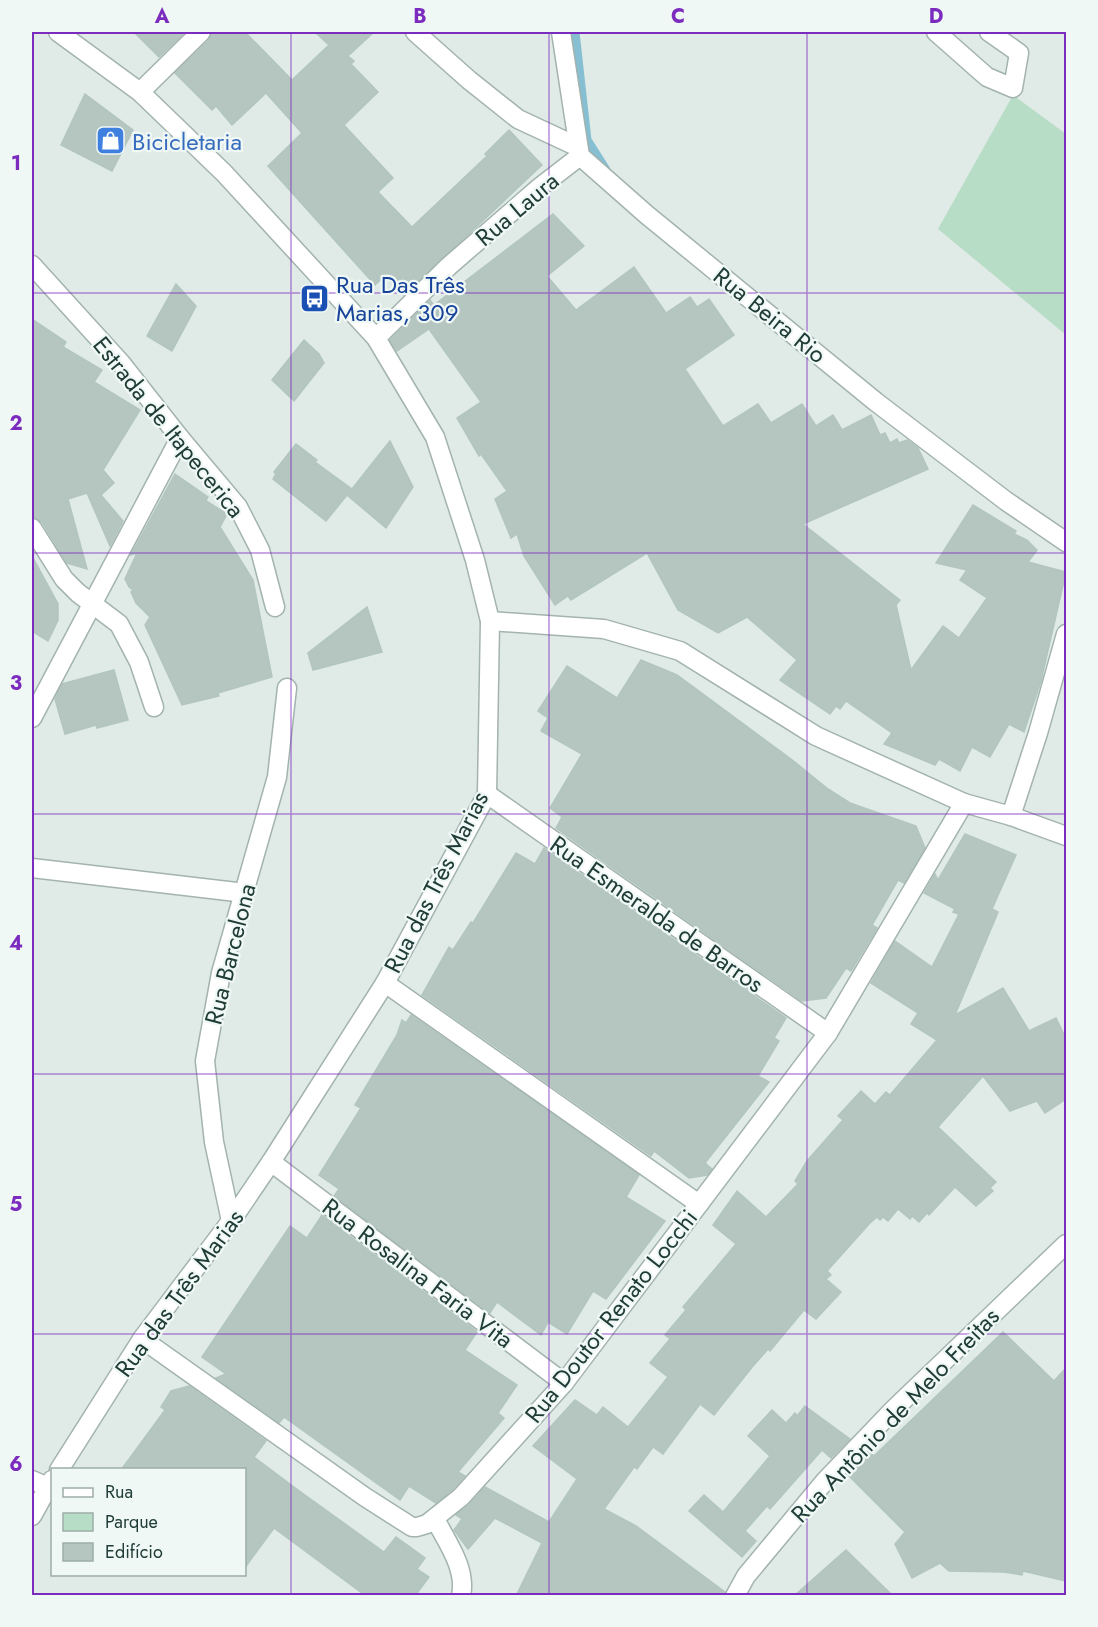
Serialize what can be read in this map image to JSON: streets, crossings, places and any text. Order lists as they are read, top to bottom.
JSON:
{
  "streets": {
    "street": [
      "Rua Laura",
      "Rua Beira Rio",
      "Estrada de Itapecerica",
      "Rua das Três Marias",
      "Rua Esmeralda de Barros",
      "Rua Barcelona",
      "Rua Rosalina Faria Vita",
      "Rua Doutor Renato Locchi",
      "Rua Antônio de Melo Freitas"
    ]
  },
  "crossings": [
    ["Rua Laura", "Rua Beira Rio"],
    ["Rua Laura", "Rua das Três Marias"],
    ["Rua das Três Marias", "Rua Esmeralda de Barros"],
    ["Rua das Três Marias", "Rua Barcelona"],
    ["Rua das Três Marias", "Rua Rosalina Faria Vita"],
    ["Rua Esmeralda de Barros", "Rua Doutor Renato Locchi"],
    ["Rua Rosalina Faria Vita", "Rua Doutor Renato Locchi"]
  ],
  "places": {
    "shop": ["Bicicletaria"],
    "bus stop": ["Rua Das Três Marias, 309"]
  },
  "legend": ["Rua", "Parque", "Edifício"],
  "grid": {
    "columns": [
      "A",
      "B",
      "C",
      "D"
    ],
    "rows": [
      "1",
      "2",
      "3",
      "4",
      "5",
      "6"
    ]
  }
}
